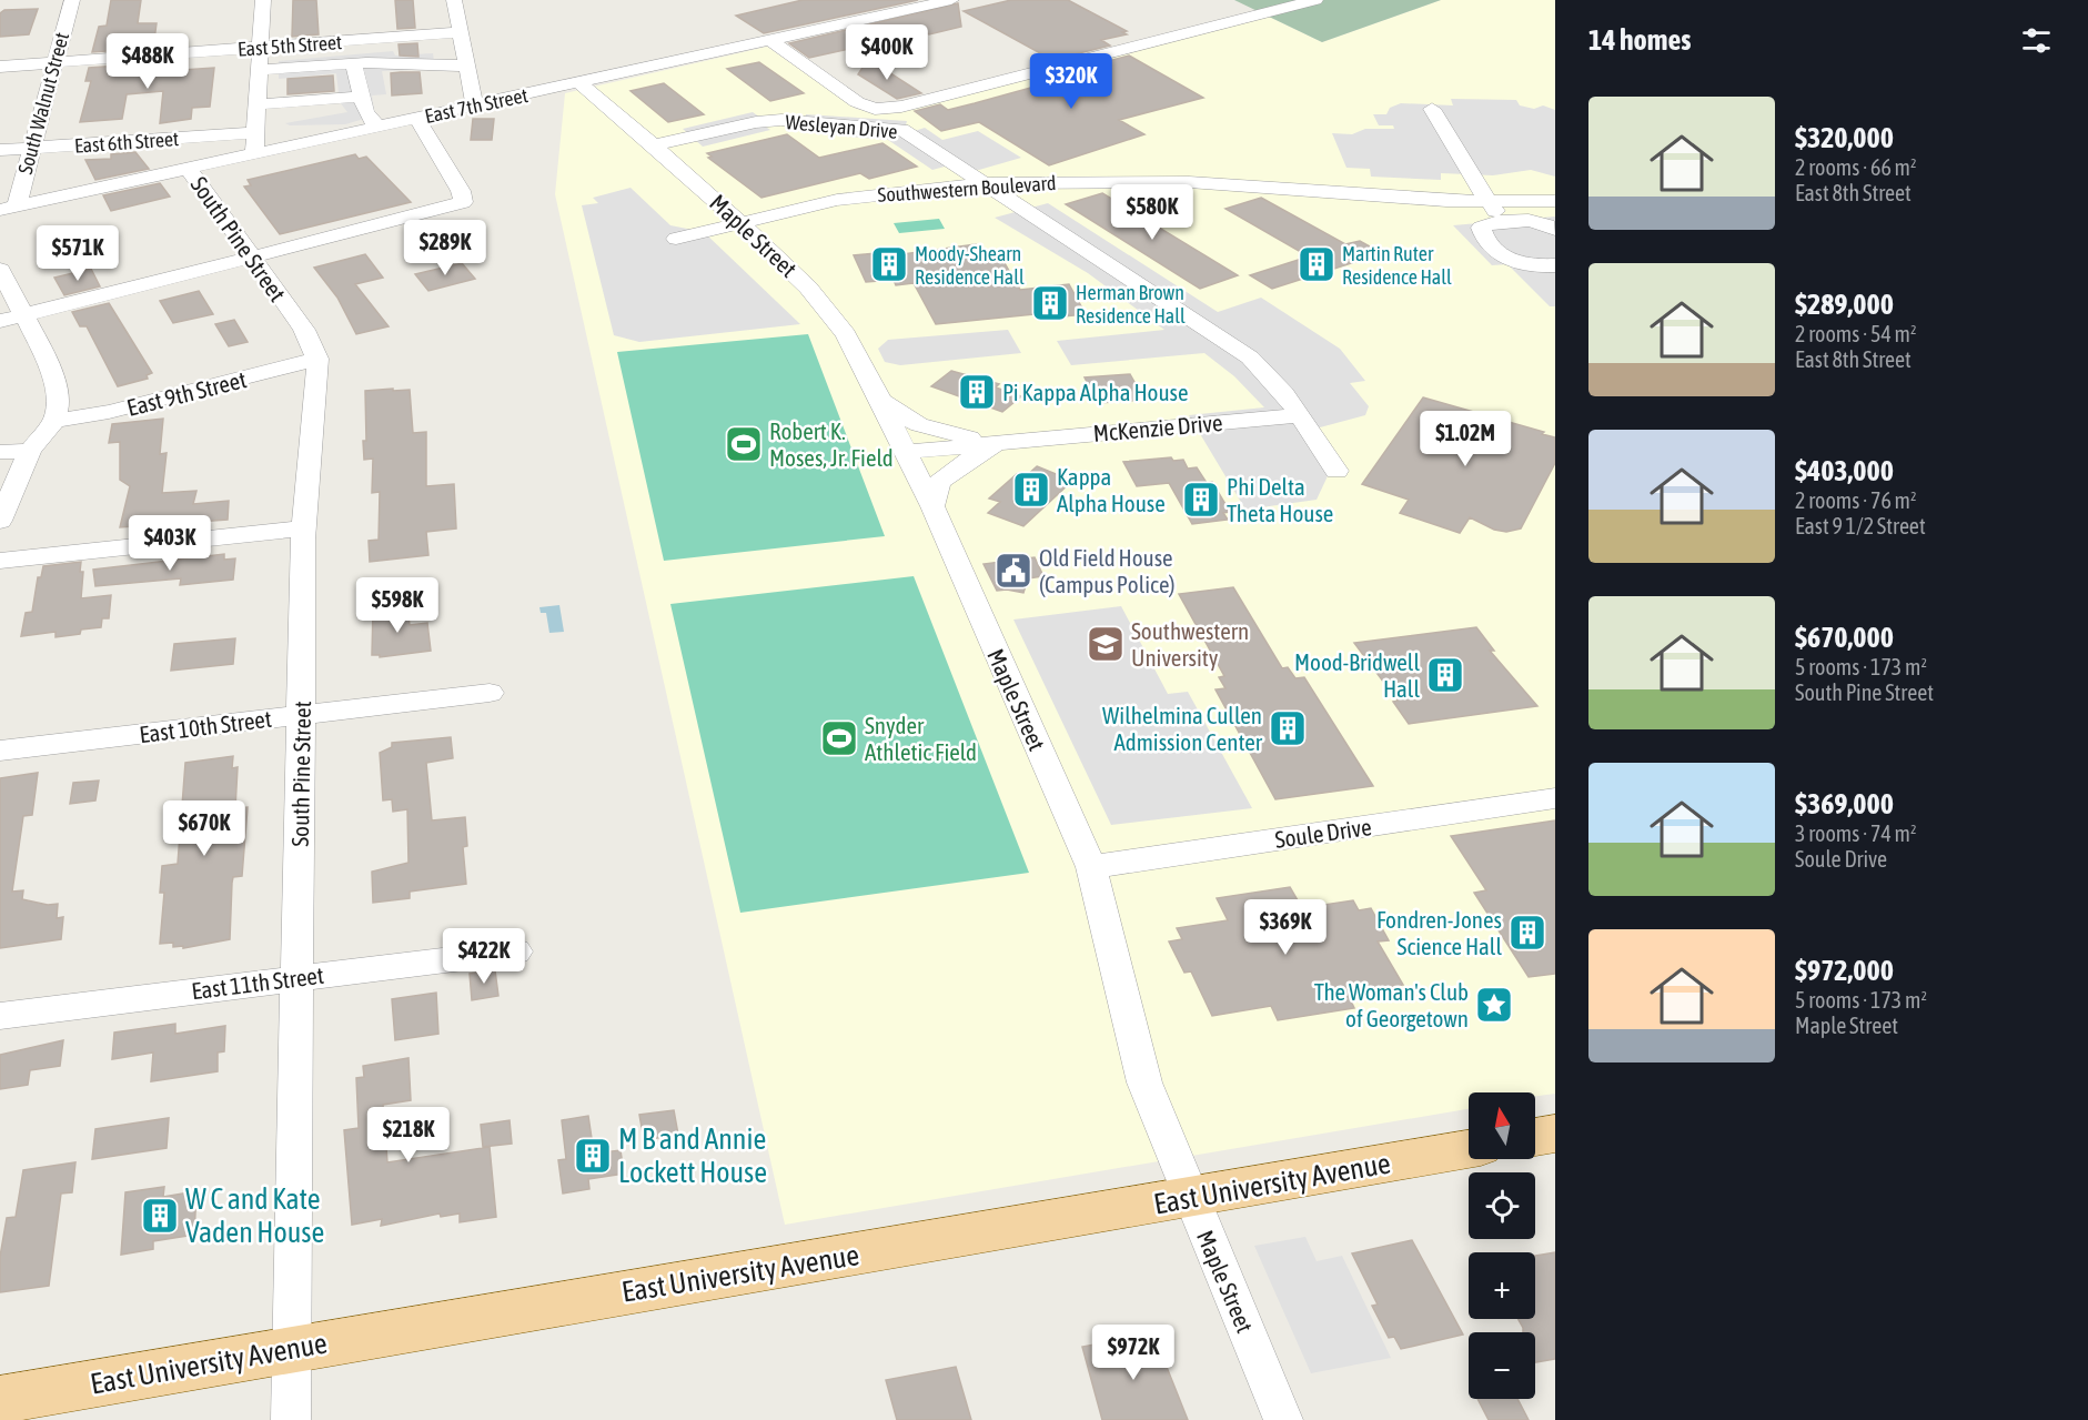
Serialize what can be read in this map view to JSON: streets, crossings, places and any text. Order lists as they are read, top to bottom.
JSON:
{
  "streets": {
    "main road": ["East University Avenue"],
    "street": [
      "East 5th Street",
      "South Walnut Street",
      "East 7th Street",
      "Wesleyan Drive",
      "East 6th Street",
      "Southwestern Boulevard",
      "Maple Street",
      "South Pine Street",
      "East 9th Street",
      "McKenzie Drive",
      "East 10th Street",
      "Soule Drive",
      "East 11th Street"
    ]
  },
  "crossings": [
    ["East 5th Street", "South Walnut Street"],
    ["South Walnut Street", "East 7th Street"],
    ["South Walnut Street", "East 6th Street"],
    ["East 7th Street", "Maple Street"],
    ["East 7th Street", "South Pine Street"],
    ["Wesleyan Drive", "Southwestern Boulevard"],
    ["Wesleyan Drive", "Maple Street"],
    ["Wesleyan Drive", "McKenzie Drive"],
    ["Southwestern Boulevard", "Maple Street"],
    ["Maple Street", "McKenzie Drive"],
    ["Maple Street", "Soule Drive"],
    ["Maple Street", "East University Avenue"],
    ["South Pine Street", "East 9th Street"],
    ["South Pine Street", "East 10th Street"],
    ["South Pine Street", "East 11th Street"],
    ["South Pine Street", "East University Avenue"]
  ],
  "places": {
    "building": [
      "Moody-Shearn Residence Hall",
      "Martin Ruter Residence Hall",
      "Herman Brown Residence Hall",
      "Pi Kappa Alpha House",
      "Kappa Alpha House",
      "Phi Delta Theta House",
      "Mood-Bridwell Hall",
      "Wilhelmina Cullen Admission Center",
      "Fondren-Jones Science Hall",
      "M B and Annie Lockett House",
      "W C and Kate Vaden House"
    ],
    "sports": ["Robert K. Moses, Jr. Field", "Snyder Athletic Field"],
    "public building": ["Old Field House (Campus Police)"],
    "school or university": ["Southwestern University"],
    "place": ["The Woman's Club of Georgetown"]
  },
  "north": "top",
  "page": {
    "heading": "14 homes",
    "price": [
      "$400K",
      "$488K",
      "$320K",
      "$580K",
      "$289K",
      "$571K",
      "$1.02M",
      "$403K",
      "$598K",
      "$670K",
      "$369K",
      "$422K",
      "$218K",
      "$972K"
    ],
    "list": [
      {
        "name": "$320,000",
        "note": "2 rooms · 66 m² · East 8th Street"
      },
      {
        "name": "$289,000",
        "note": "2 rooms · 54 m² · East 8th Street"
      },
      {
        "name": "$403,000",
        "note": "2 rooms · 76 m² · East 9 1/2 Street"
      },
      {
        "name": "$670,000",
        "note": "5 rooms · 173 m² · South Pine Street"
      },
      {
        "name": "$369,000",
        "note": "3 rooms · 74 m² · Soule Drive"
      },
      {
        "name": "$972,000",
        "note": "5 rooms · 173 m² · Maple Street"
      }
    ],
    "map_buttons": ["+", "−"]
  }
}
